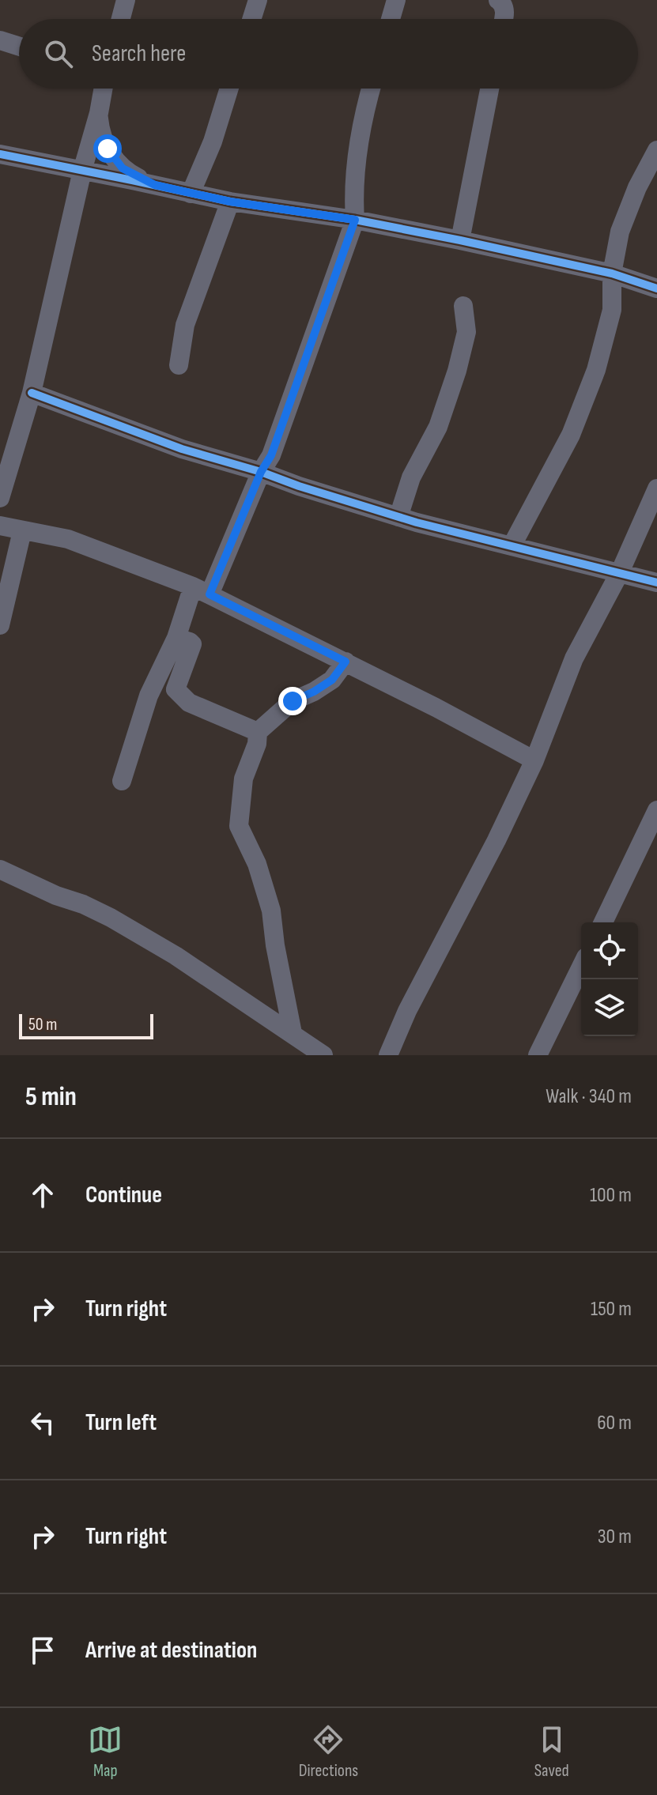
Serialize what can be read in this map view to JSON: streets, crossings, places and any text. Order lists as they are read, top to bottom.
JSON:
{
  "scale_bar": "50 m",
  "page": {
    "search": "Search here",
    "scale": "50 m",
    "heading": ["5 min", "Walk · 340 m"],
    "list": [
      ["Continue", "100 m"],
      ["Turn right", "150 m"],
      ["Turn left", "60 m"],
      ["Turn right", "30 m"],
      "Arrive at destination"
    ],
    "nav": ["Map", "Directions", "Saved"]
  }
}
